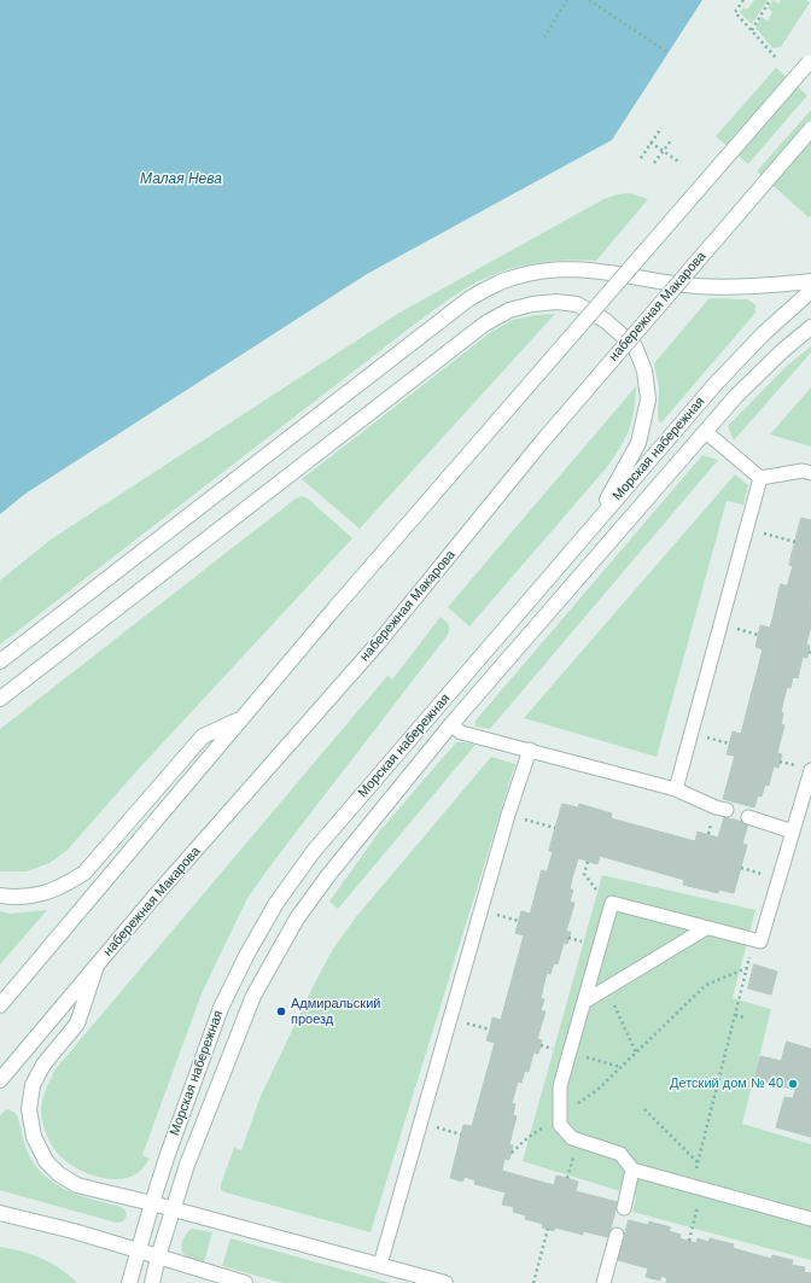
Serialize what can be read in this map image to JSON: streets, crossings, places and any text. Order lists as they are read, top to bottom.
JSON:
{
  "streets": {
    "main road": ["набережная Макарова", "Морская набережная"]
  },
  "water": ["Малая Нева"],
  "places": ["Адмиральский проезд", "Детский дом № 40"]
}
